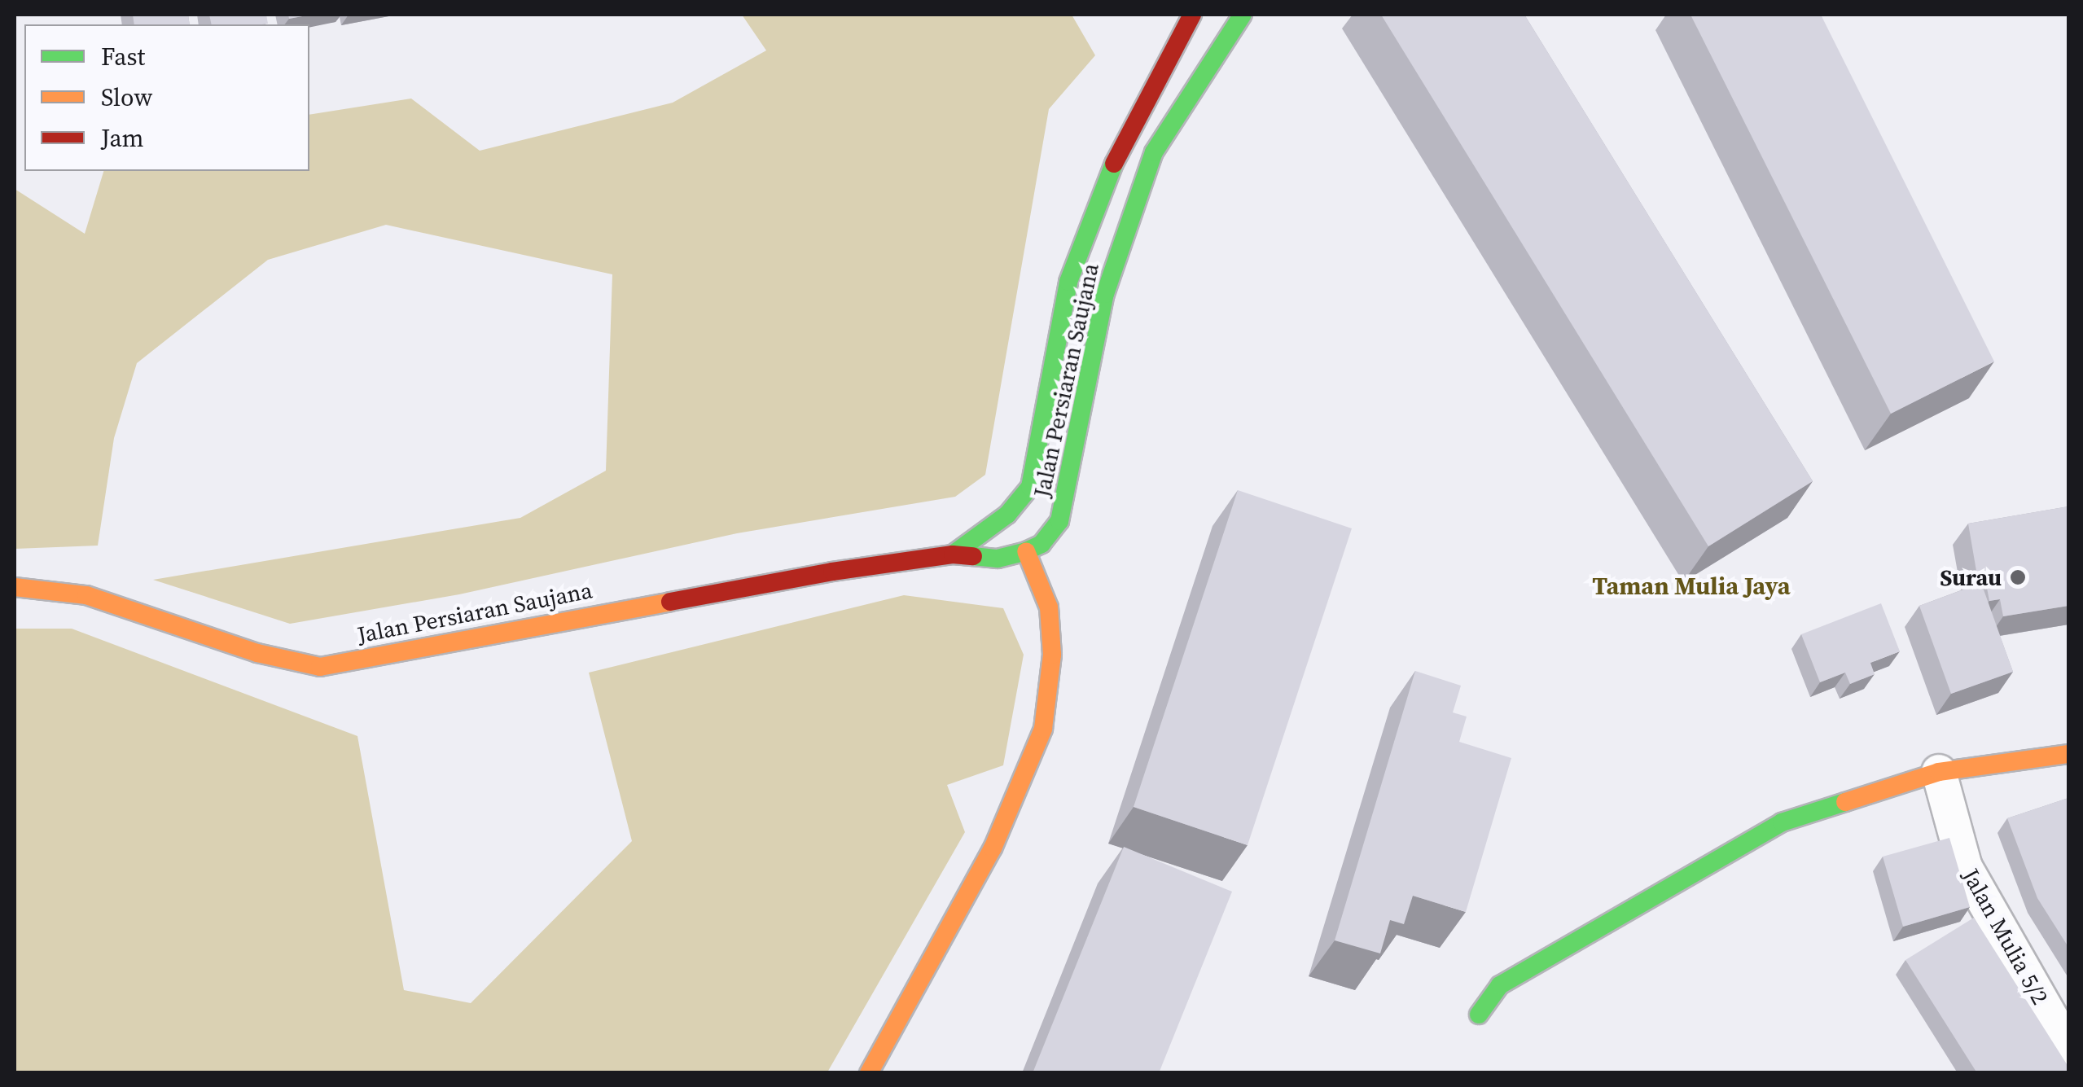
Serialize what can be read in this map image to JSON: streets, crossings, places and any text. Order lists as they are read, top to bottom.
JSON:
{
  "streets": {
    "street": ["Jalan Persiaran Saujana", "Jalan Mulia 5/2"]
  },
  "districts": ["Taman Mulia Jaya"],
  "places": ["Surau"],
  "legend": ["Fast", "Slow", "Jam"]
}
